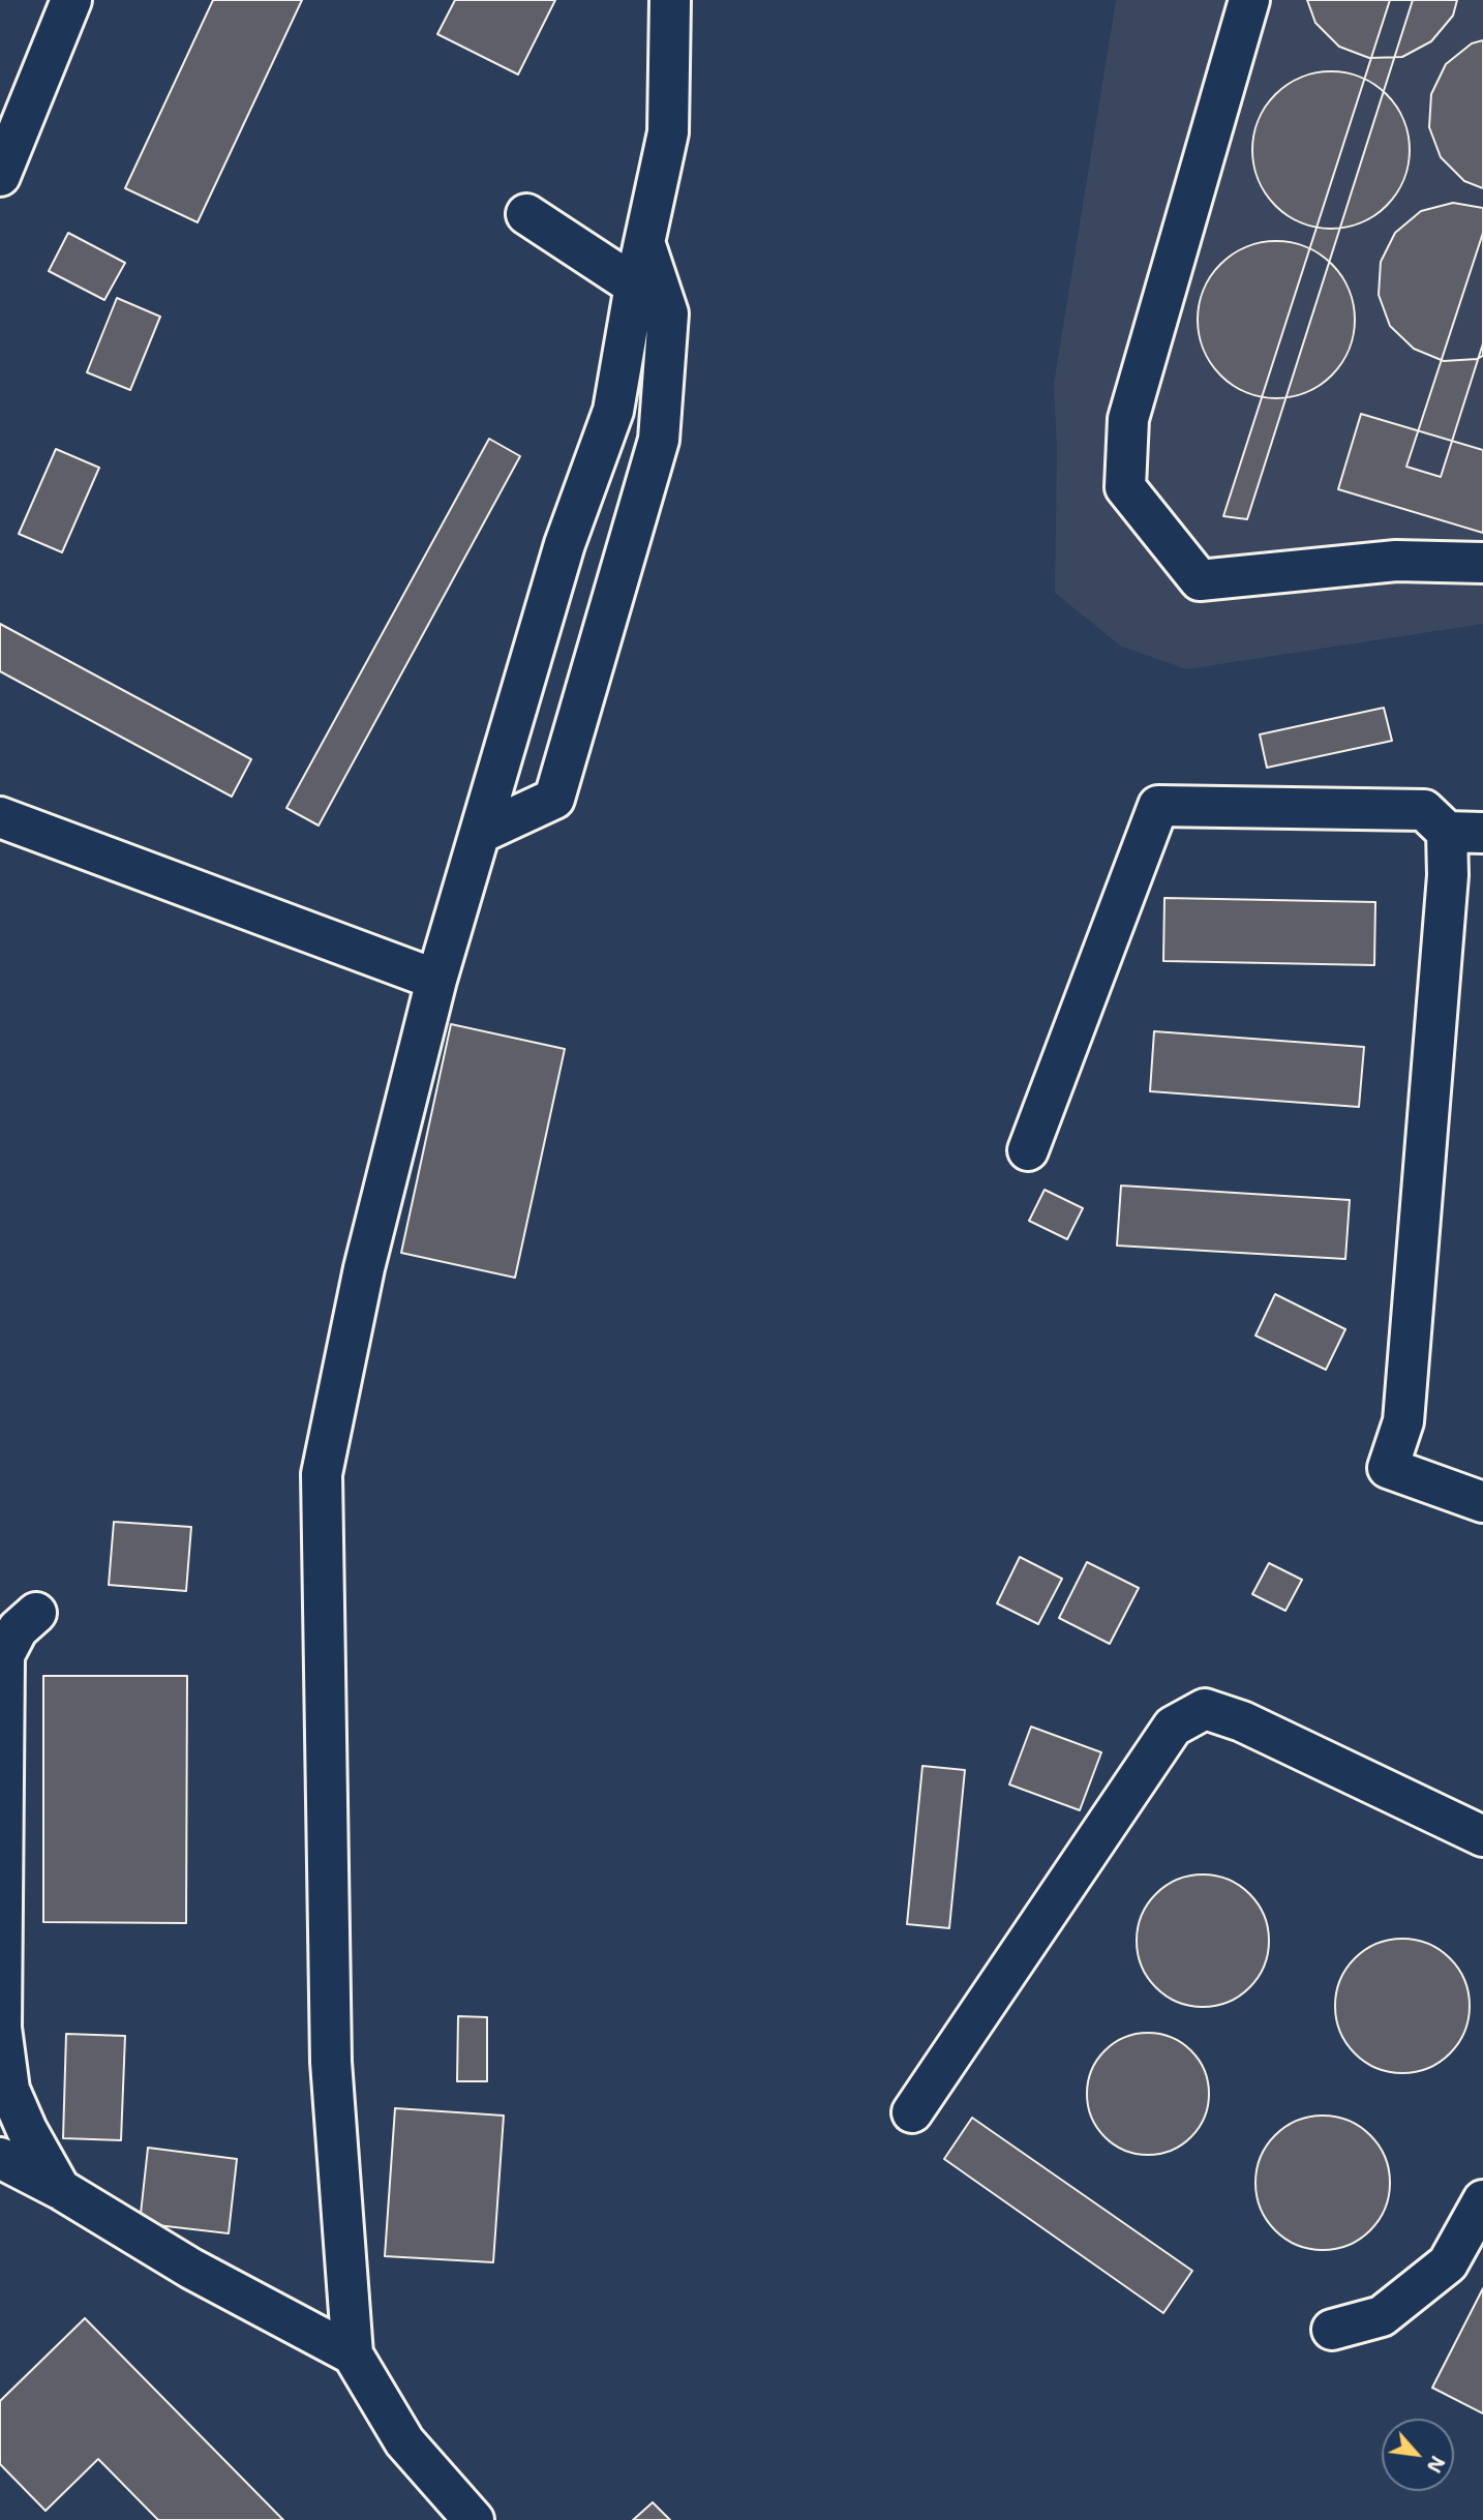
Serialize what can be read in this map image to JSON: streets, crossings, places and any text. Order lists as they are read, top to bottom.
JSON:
{
  "north": "bottom right"
}
